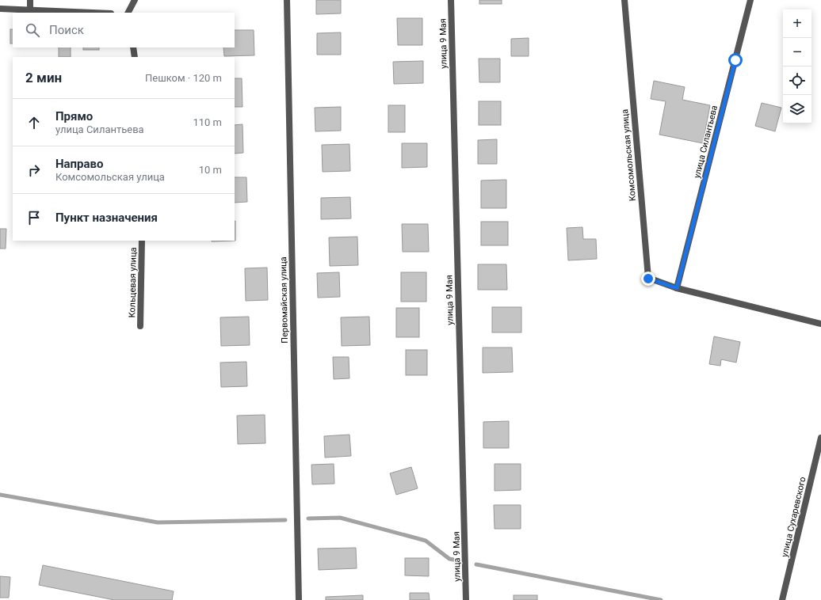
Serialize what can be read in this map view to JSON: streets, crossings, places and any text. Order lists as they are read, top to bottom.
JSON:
{
  "streets": {
    "street": [
      "улица 9 Мая",
      "улица Силантьева",
      "Комсомольская улица",
      "Кольцевая улица",
      "Первомайская улица",
      "улица Сухаревского"
    ]
  },
  "crossings": [
    ["улица Силантьева", "Комсомольская улица"]
  ],
  "page": {
    "map_buttons": ["+", "−"],
    "search": "Поиск",
    "heading": ["2 мин", "Пешком · 120 m"],
    "list": [
      ["Прямо", "улица Силантьева", "110 m"],
      ["Направо", "Комсомольская улица", "10 m"],
      "Пункт назначения"
    ]
  }
}
